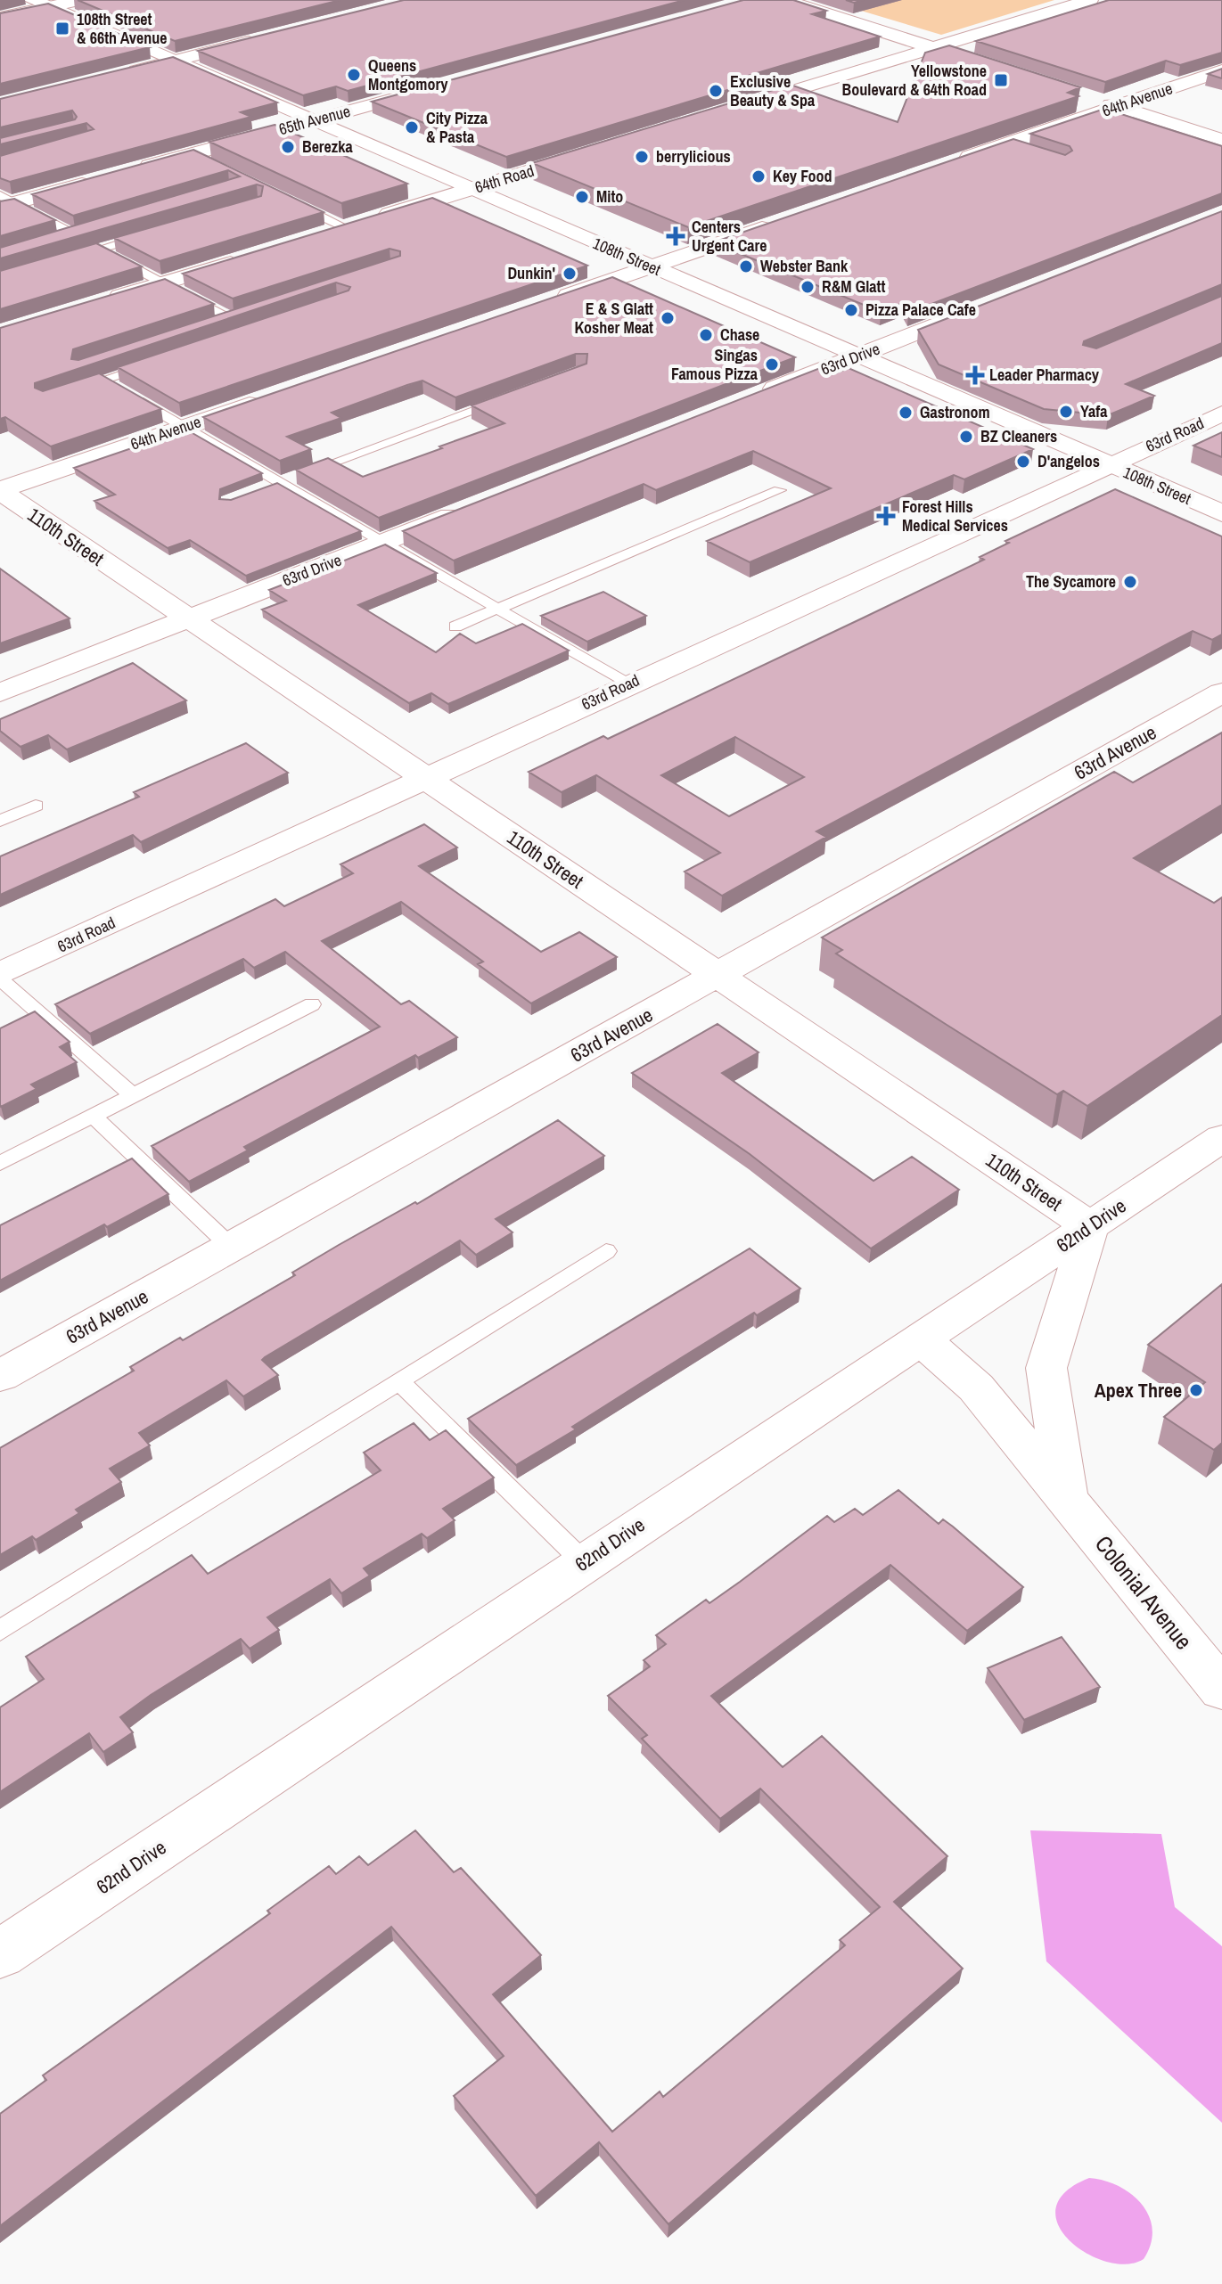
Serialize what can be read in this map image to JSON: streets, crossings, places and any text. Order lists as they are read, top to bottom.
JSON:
{
  "streets": {
    "main road": ["108th Street"],
    "street": [
      "64th Avenue",
      "65th Avenue",
      "64th Road",
      "63rd Drive",
      "63rd Road",
      "110th Street",
      "63rd Avenue",
      "62nd Drive",
      "Colonial Avenue"
    ]
  },
  "crossings": [
    ["64th Avenue", "110th Street"],
    ["65th Avenue", "108th Street"],
    ["64th Road", "108th Street"],
    ["108th Street", "63rd Drive"],
    ["108th Street", "63rd Road"],
    ["63rd Drive", "110th Street"],
    ["63rd Road", "110th Street"],
    ["110th Street", "63rd Avenue"],
    ["110th Street", "62nd Drive"],
    ["62nd Drive", "Colonial Avenue"]
  ],
  "places": {
    "transit": ["108th Street & 66th Avenue", "Yellowstone Boulevard & 64th Road"],
    "other": [
      "Queens Montgomory",
      "Exclusive Beauty & Spa",
      "City Pizza & Pasta",
      "Berezka",
      "berrylicious",
      "Key Food",
      "Mito",
      "Webster Bank",
      "Dunkin'",
      "R&M Glatt",
      "Pizza Palace Cafe",
      "E & S Glatt Kosher Meat",
      "Chase",
      "Singas Famous Pizza",
      "Yafa",
      "Gastronom",
      "BZ Cleaners",
      "D'angelos",
      "The Sycamore",
      "Apex Three"
    ],
    "health": ["Centers Urgent Care", "Leader Pharmacy", "Forest Hills Medical Services"]
  }
}
